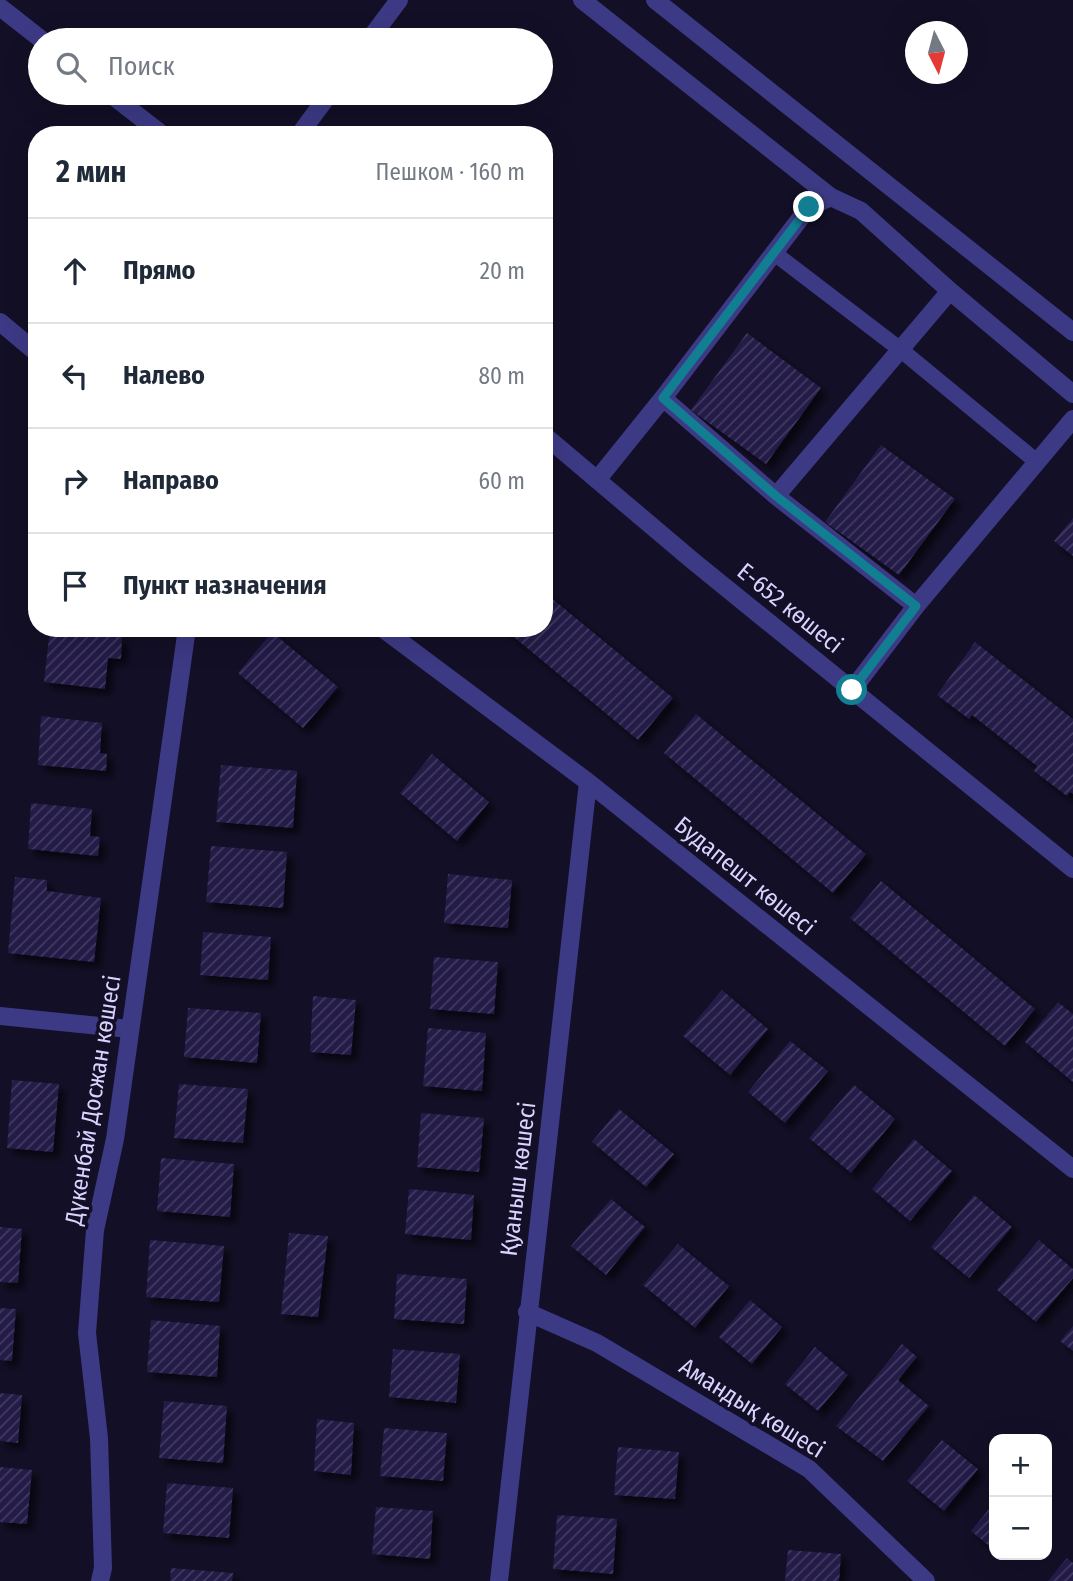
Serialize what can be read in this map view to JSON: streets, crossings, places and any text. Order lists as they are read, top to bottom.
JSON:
{
  "streets": {
    "street": [
      "Е-652 көшесі",
      "Будапешт көшесі",
      "Дүкенбай Досжан көшесі",
      "Қуаныш көшесі",
      "Амандық көшесі"
    ]
  },
  "crossings": [
    ["Будапешт көшесі", "Қуаныш көшесі"],
    ["Қуаныш көшесі", "Амандық көшесі"]
  ],
  "north": "bottom",
  "page": {
    "search": "Поиск",
    "heading": ["2 мин", "Пешком · 160 m"],
    "list": [
      ["Прямо", "20 m"],
      ["Налево", "80 m"],
      ["Направо", "60 m"],
      "Пункт назначения"
    ],
    "map_buttons": ["+", "−"]
  }
}
